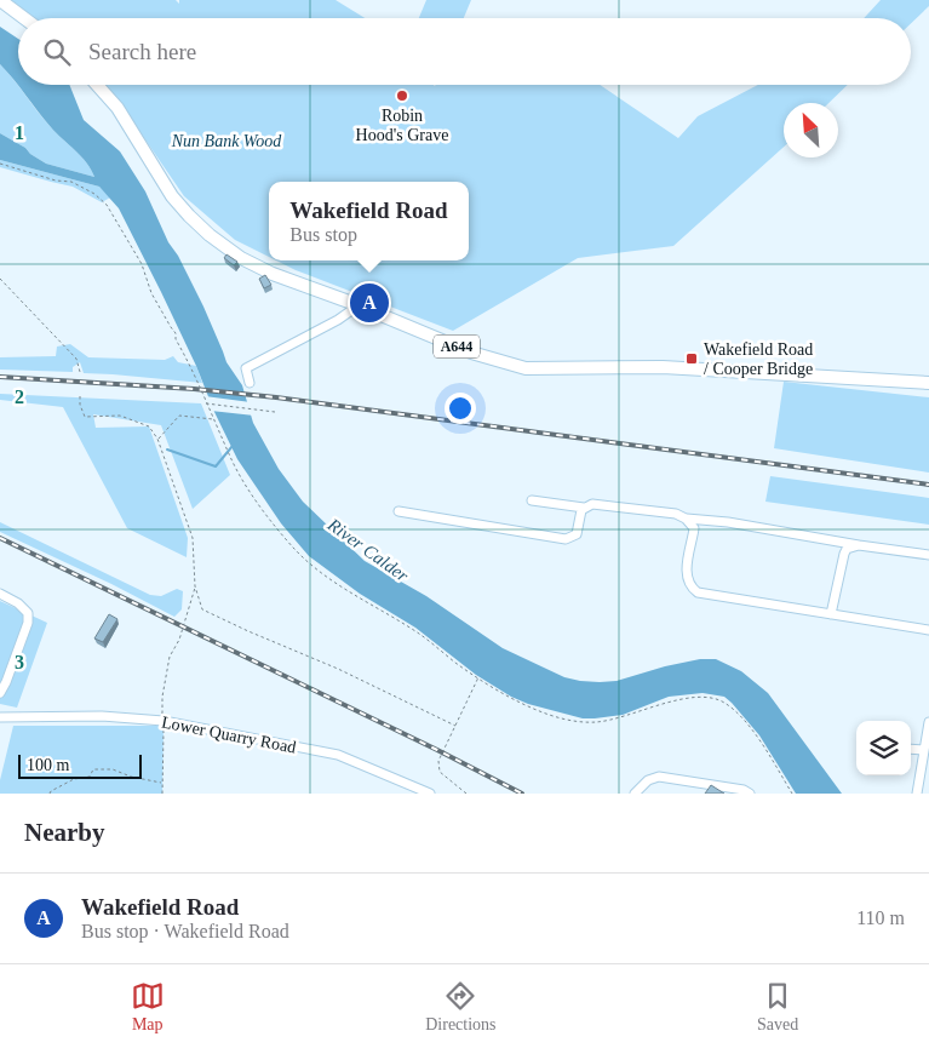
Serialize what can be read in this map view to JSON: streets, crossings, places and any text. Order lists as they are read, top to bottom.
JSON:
{
  "streets": {
    "highway": ["A644"],
    "street": ["Lower Quarry Road"]
  },
  "water": ["River Calder"],
  "parks": ["Nun Bank Wood"],
  "places": {
    "other": ["Robin Hood's Grave"],
    "transit": ["Wakefield Road / Cooper Bridge"]
  },
  "scale_bar": "100 m",
  "north": "top left",
  "page": {
    "search": "Search here",
    "popup": ["Wakefield Road", "Bus stop"],
    "pins": "A",
    "scale": "100 m",
    "heading": "Nearby",
    "list": [
      {
        "mark": "A",
        "name": "Wakefield Road",
        "note": "Bus stop · Wakefield Road",
        "value": "110 m"
      }
    ],
    "nav": ["Map", "Directions", "Saved"]
  },
  "grid": {
    "rows": ["1", "2", "3"]
  }
}
